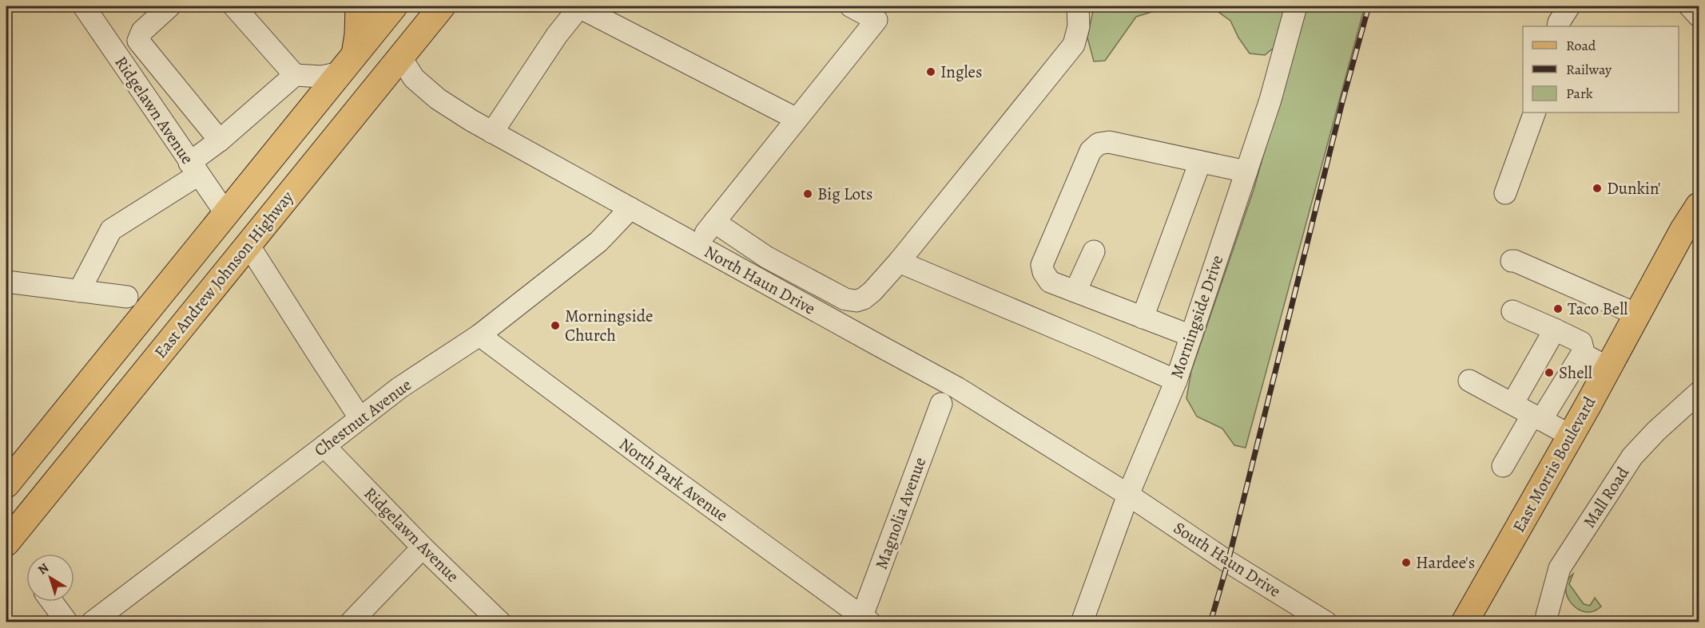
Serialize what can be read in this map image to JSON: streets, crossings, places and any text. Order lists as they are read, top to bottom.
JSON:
{
  "streets": {
    "main road": ["East Andrew Johnson Highway", "East Morris Boulevard"],
    "street": [
      "Ridgelawn Avenue",
      "North Haun Drive",
      "Morningside Drive",
      "Chestnut Avenue",
      "North Park Avenue",
      "Mall Road",
      "Magnolia Avenue",
      "South Haun Drive"
    ]
  },
  "crossings": [
    ["Ridgelawn Avenue", "Chestnut Avenue"],
    ["East Andrew Johnson Highway", "North Haun Drive"],
    ["North Haun Drive", "Morningside Drive"],
    ["North Haun Drive", "Chestnut Avenue"],
    ["North Haun Drive", "South Haun Drive"],
    ["Morningside Drive", "South Haun Drive"],
    ["Chestnut Avenue", "North Park Avenue"],
    ["North Park Avenue", "Magnolia Avenue"]
  ],
  "places": [
    "Ingles",
    "Dunkin'",
    "Big Lots",
    "Taco Bell",
    "Morningside Church",
    "Shell",
    "Hardee's"
  ],
  "legend": ["Road", "Railway", "Park"],
  "north": "top left"
}
